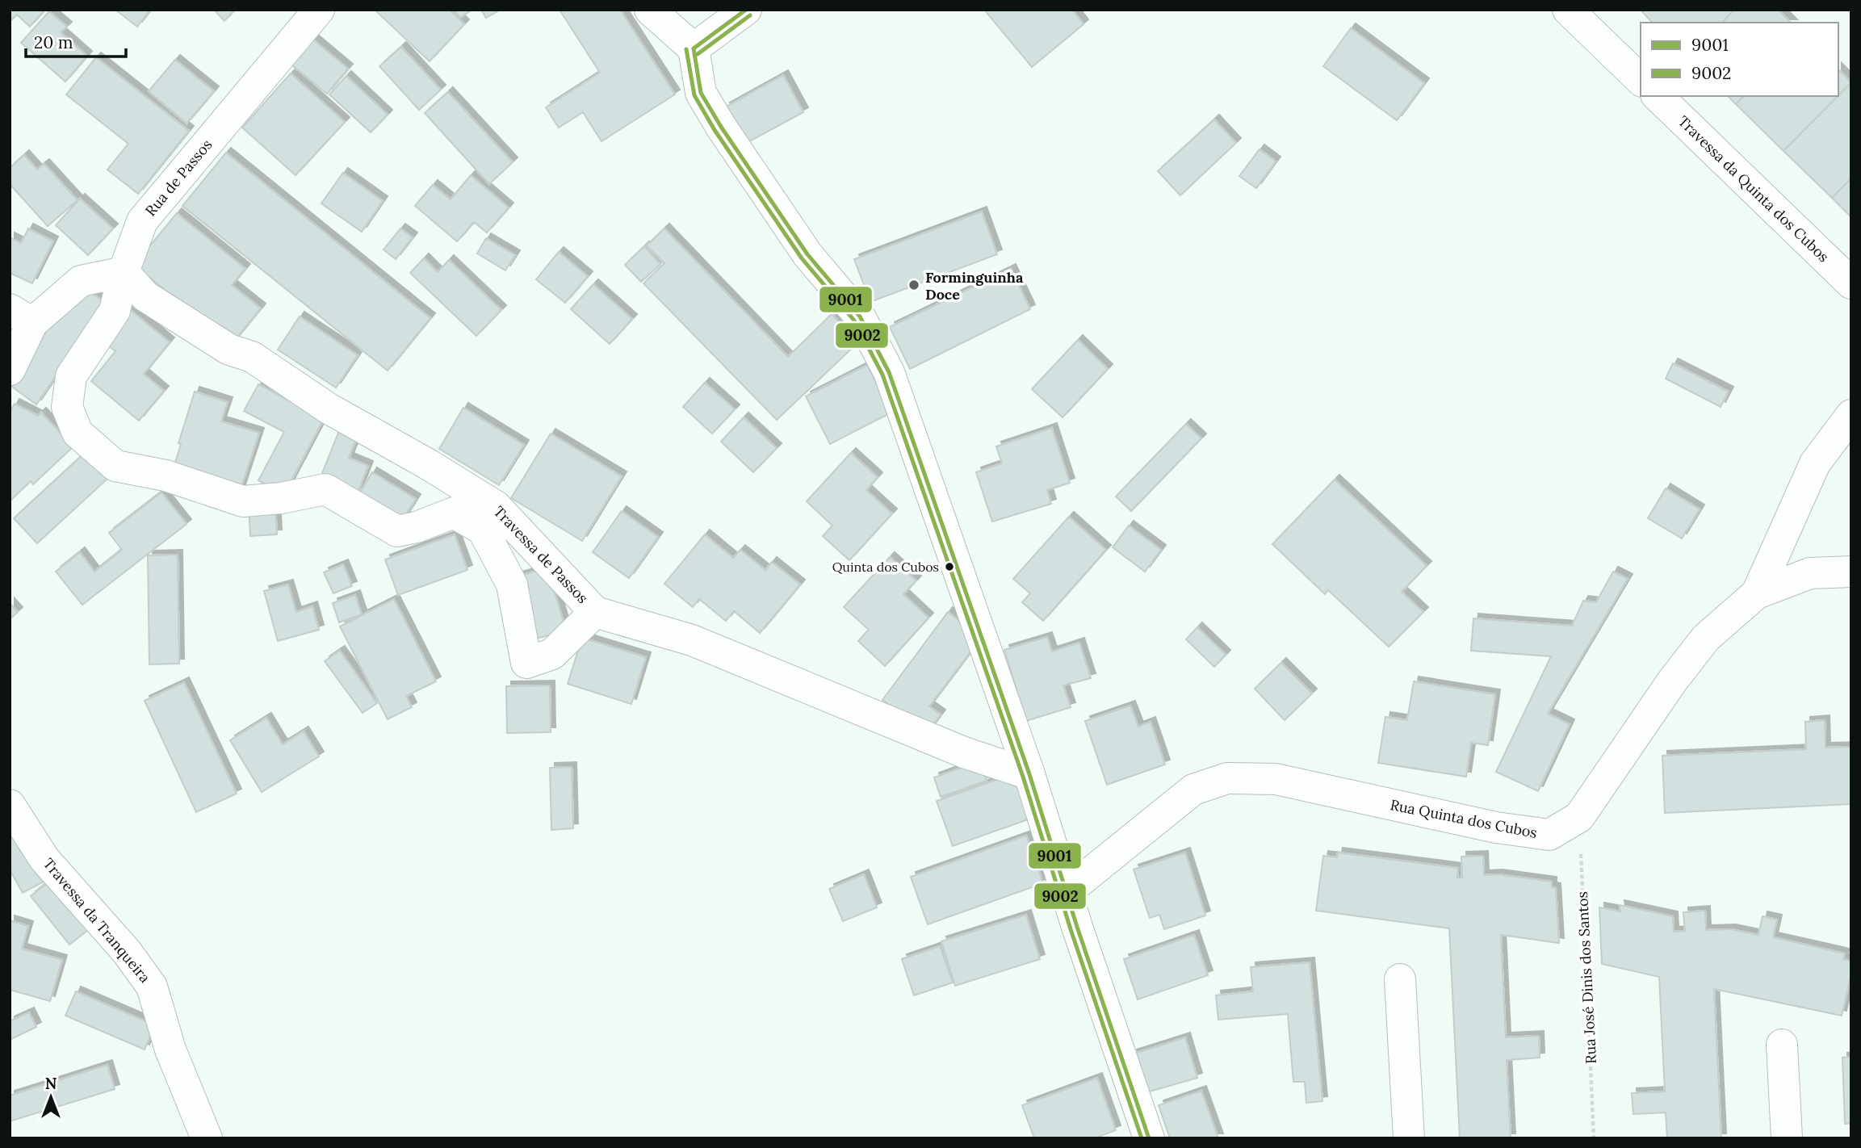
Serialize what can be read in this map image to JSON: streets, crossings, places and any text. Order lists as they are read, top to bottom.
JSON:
{
  "streets": {
    "street": [
      "Rua de Passos",
      "Travessa da Quinta dos Cubos",
      "Travessa de Passos",
      "Rua Quinta dos Cubos",
      "Travessa da Tranqueira"
    ],
    "path": ["Rua José Dinis dos Santos"]
  },
  "crossings": [
    ["Rua de Passos", "Travessa de Passos"],
    ["Rua Quinta dos Cubos", "Rua José Dinis dos Santos"]
  ],
  "places": ["Forminguinha Doce", "Quinta dos Cubos"],
  "lines": ["transit line 9001", "transit line 9002"],
  "legend": ["9001", "9002"],
  "scale_bar": "20 m",
  "north": "top"
}
